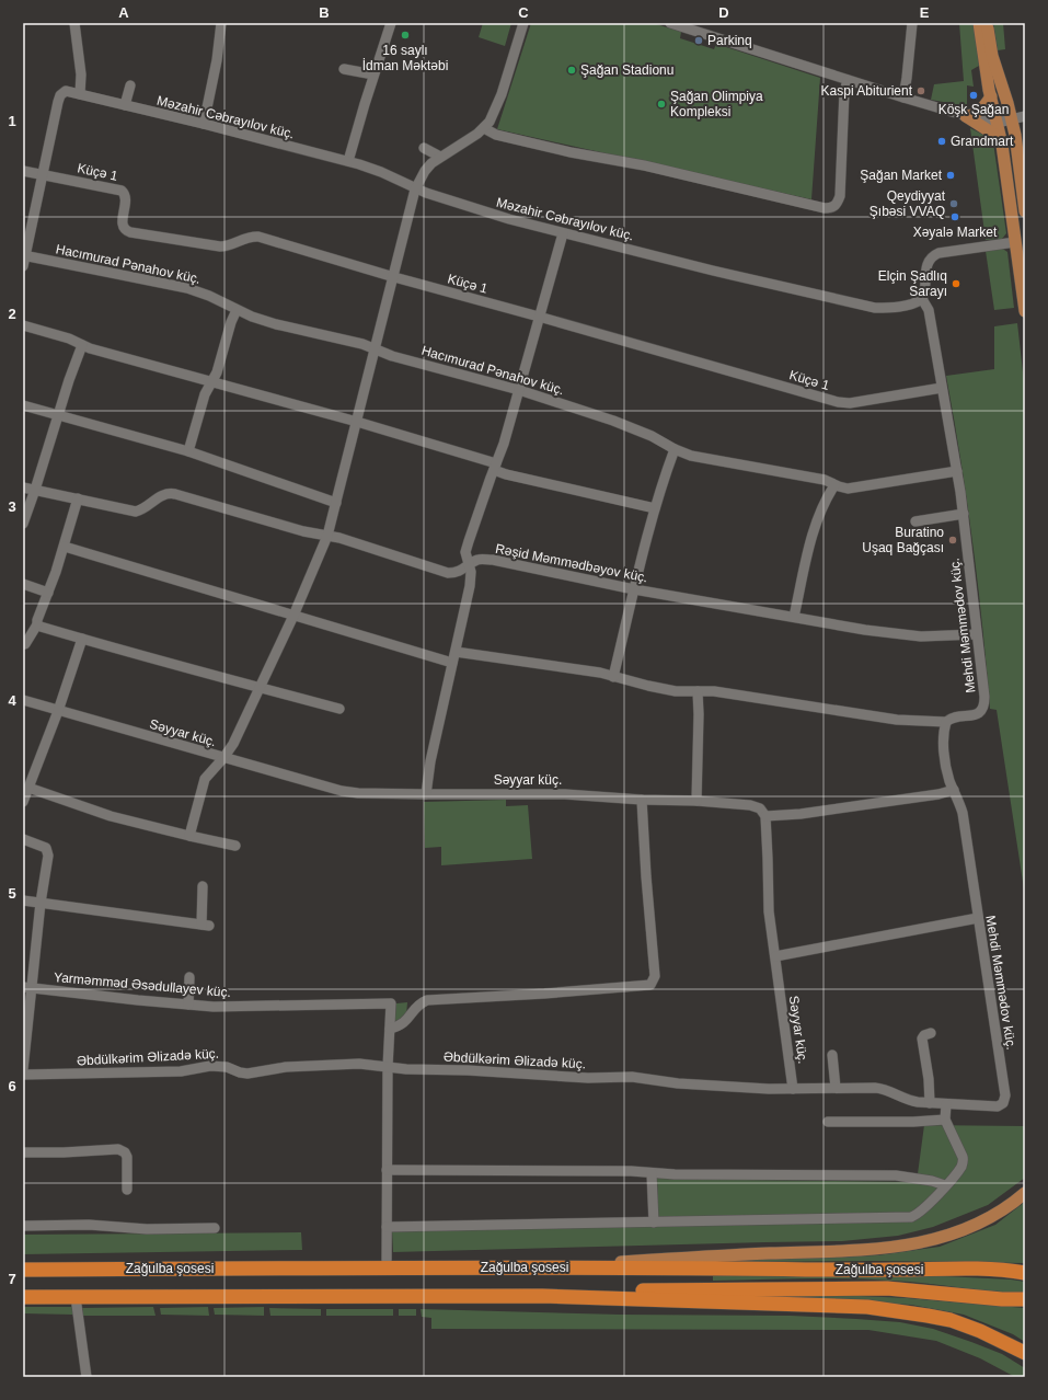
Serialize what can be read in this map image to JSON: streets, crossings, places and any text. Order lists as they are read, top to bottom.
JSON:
{
  "streets": {
    "highway": ["Zağulba şosesi"],
    "street": [
      "Məzahir Cəbrayılov küç.",
      "Küçə 1",
      "Hacımurad Pənahov küç.",
      "Rəşid Məmmədbəyov küç.",
      "Mehdi Məmmədov küç.",
      "Səyyar küç.",
      "Yarməmməd Əsədullayev küç.",
      "Əbdülkərim Əlizadə küç."
    ]
  },
  "crossings": [
    ["Məzahir Cəbrayılov küç.", "Küçə 1"],
    ["Məzahir Cəbrayılov küç.", "Mehdi Məmmədov küç."],
    ["Küçə 1", "Mehdi Məmmədov küç."],
    ["Hacımurad Pənahov küç.", "Mehdi Məmmədov küç."],
    ["Rəşid Məmmədbəyov küç.", "Mehdi Məmmədov küç."],
    ["Mehdi Məmmədov küç.", "Əbdülkərim Əlizadə küç."],
    ["Səyyar küç.", "Əbdülkərim Əlizadə küç."]
  ],
  "places": [
    "16 saylı İdman Məktəbi",
    "Parkinq",
    "Şağan Stadionu",
    "Kaspi Abiturient",
    "Köşk Şağan",
    "Şağan Olimpiya Kompleksi",
    "Grandmart",
    "Şağan Market",
    "Qeydiyyat Şıbəsi VVAQ",
    "Xəyalə Market",
    "Elçin Şadlıq Sarayı",
    "Buratino Uşaq Bağçası"
  ],
  "grid": {
    "columns": [
      "A",
      "B",
      "C",
      "D",
      "E"
    ],
    "rows": [
      "1",
      "2",
      "3",
      "4",
      "5",
      "6",
      "7"
    ]
  }
}
